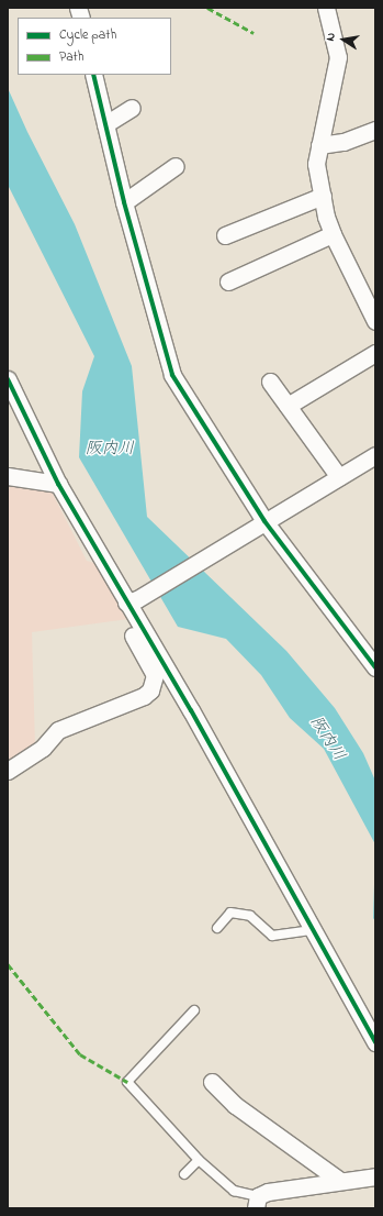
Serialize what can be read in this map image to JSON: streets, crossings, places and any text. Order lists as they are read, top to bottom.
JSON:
{
  "water": ["阪内川"],
  "legend": ["Cycle path", "Path"],
  "north": "left"
}
